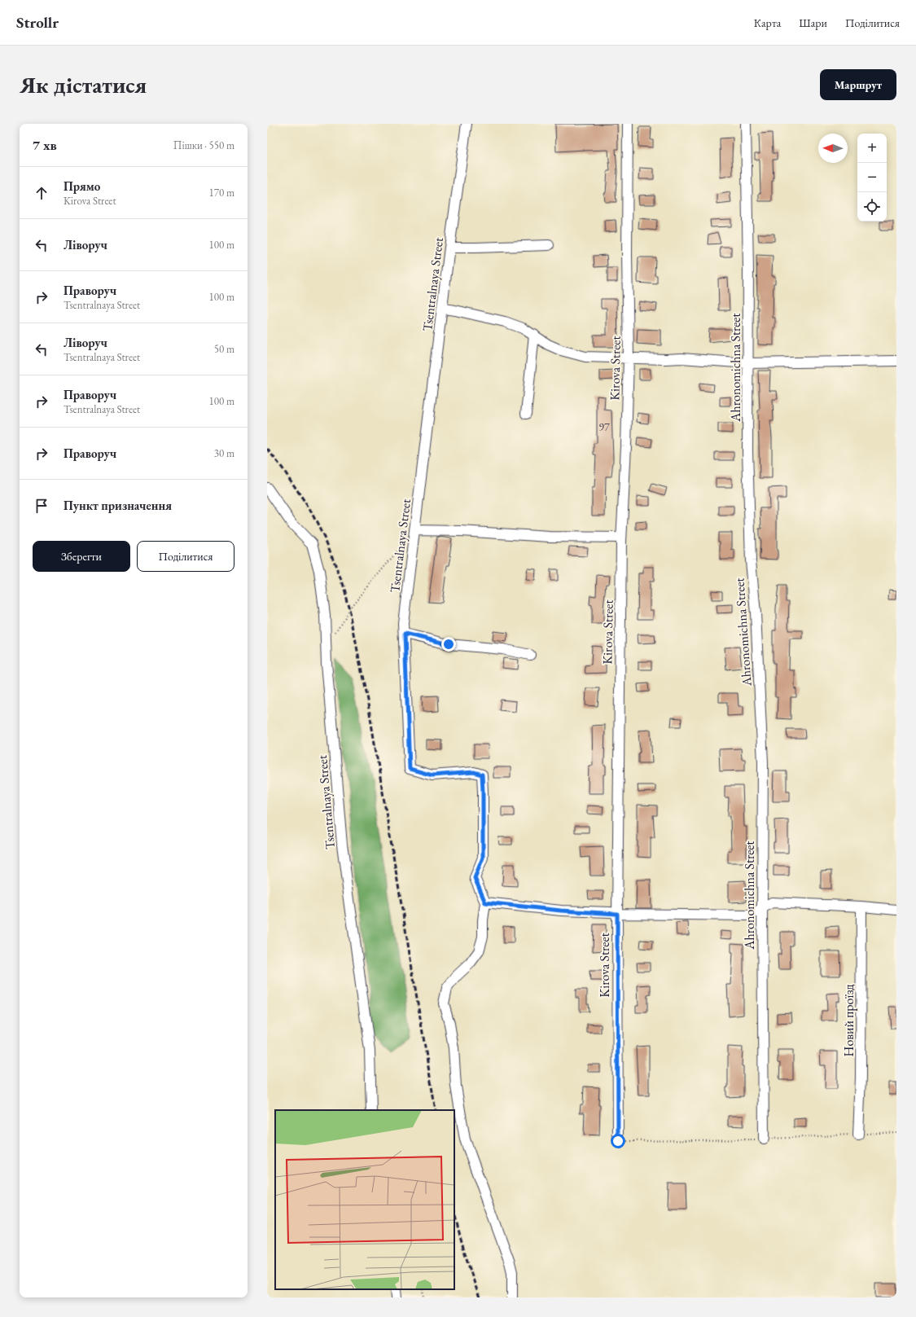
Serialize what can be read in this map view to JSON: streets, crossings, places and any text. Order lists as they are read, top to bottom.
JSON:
{
  "streets": {
    "street": [
      "Tsentralnaya Street",
      "Ahronomichna Street",
      "Kirova Street",
      "Новий проїзд"
    ]
  },
  "house_numbers": ["97"],
  "north": "left",
  "page": {
    "header": "Strollr",
    "nav": ["Карта", "Шари", "Поділитися"],
    "buttons": [
      "Маршрут",
      ["Зберегти", "Поділитися"]
    ],
    "title": "Як дістатися",
    "heading": ["7 хв", "Пішки · 550 m"],
    "map_buttons": ["+", "−"],
    "list": [
      ["Прямо", "Kirova Street", "170 m"],
      ["Ліворуч", "100 m"],
      ["Праворуч", "Tsentralnaya Street", "100 m"],
      ["Ліворуч", "Tsentralnaya Street", "50 m"],
      ["Праворуч", "Tsentralnaya Street", "100 m"],
      ["Праворуч", "30 m"],
      "Пункт призначення"
    ]
  }
}
